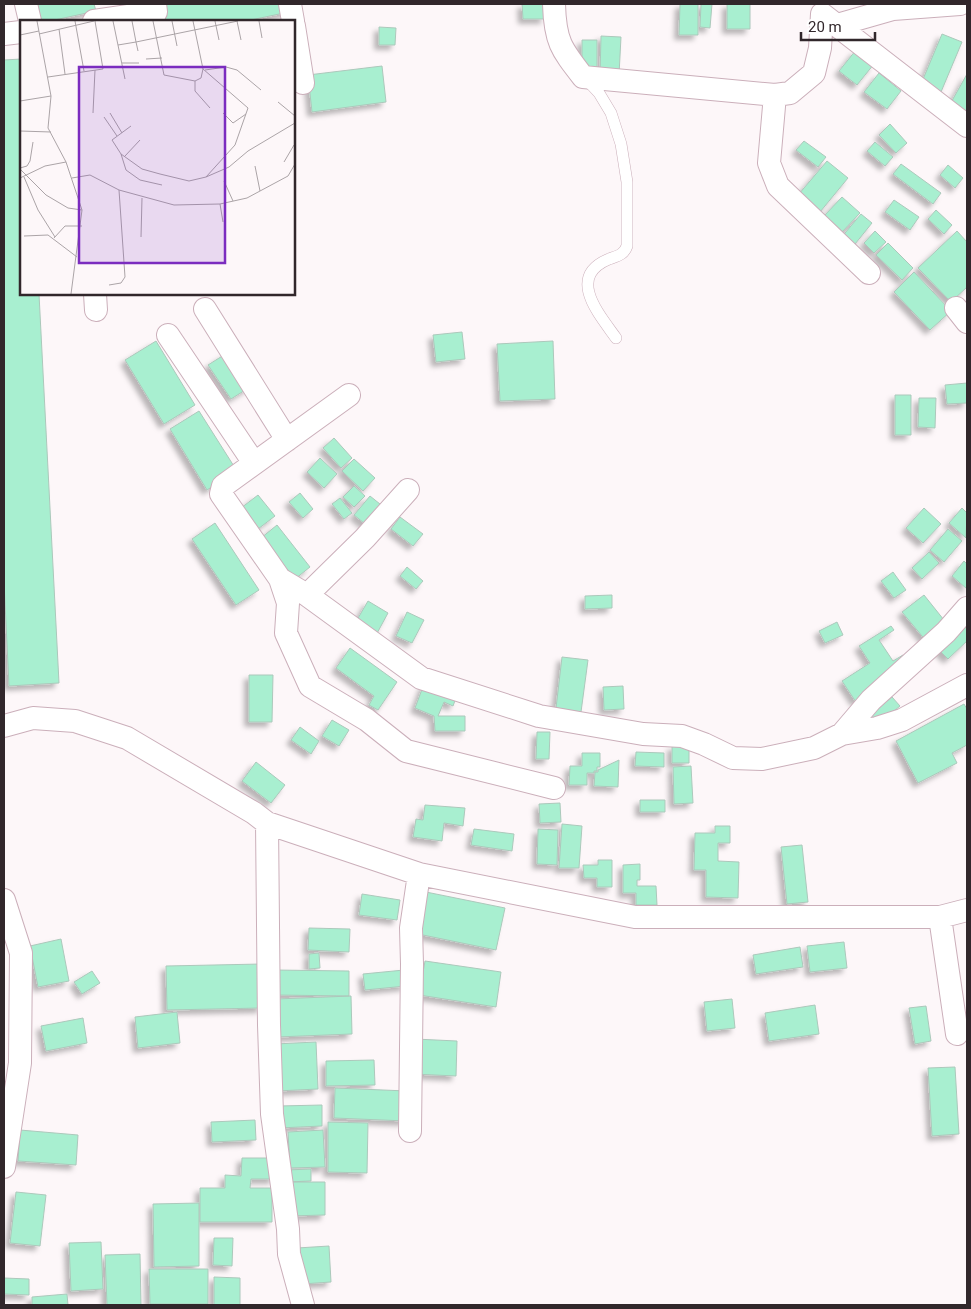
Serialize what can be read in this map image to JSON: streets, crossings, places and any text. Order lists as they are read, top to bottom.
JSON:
{
  "scale_bar": "20 m"
}
